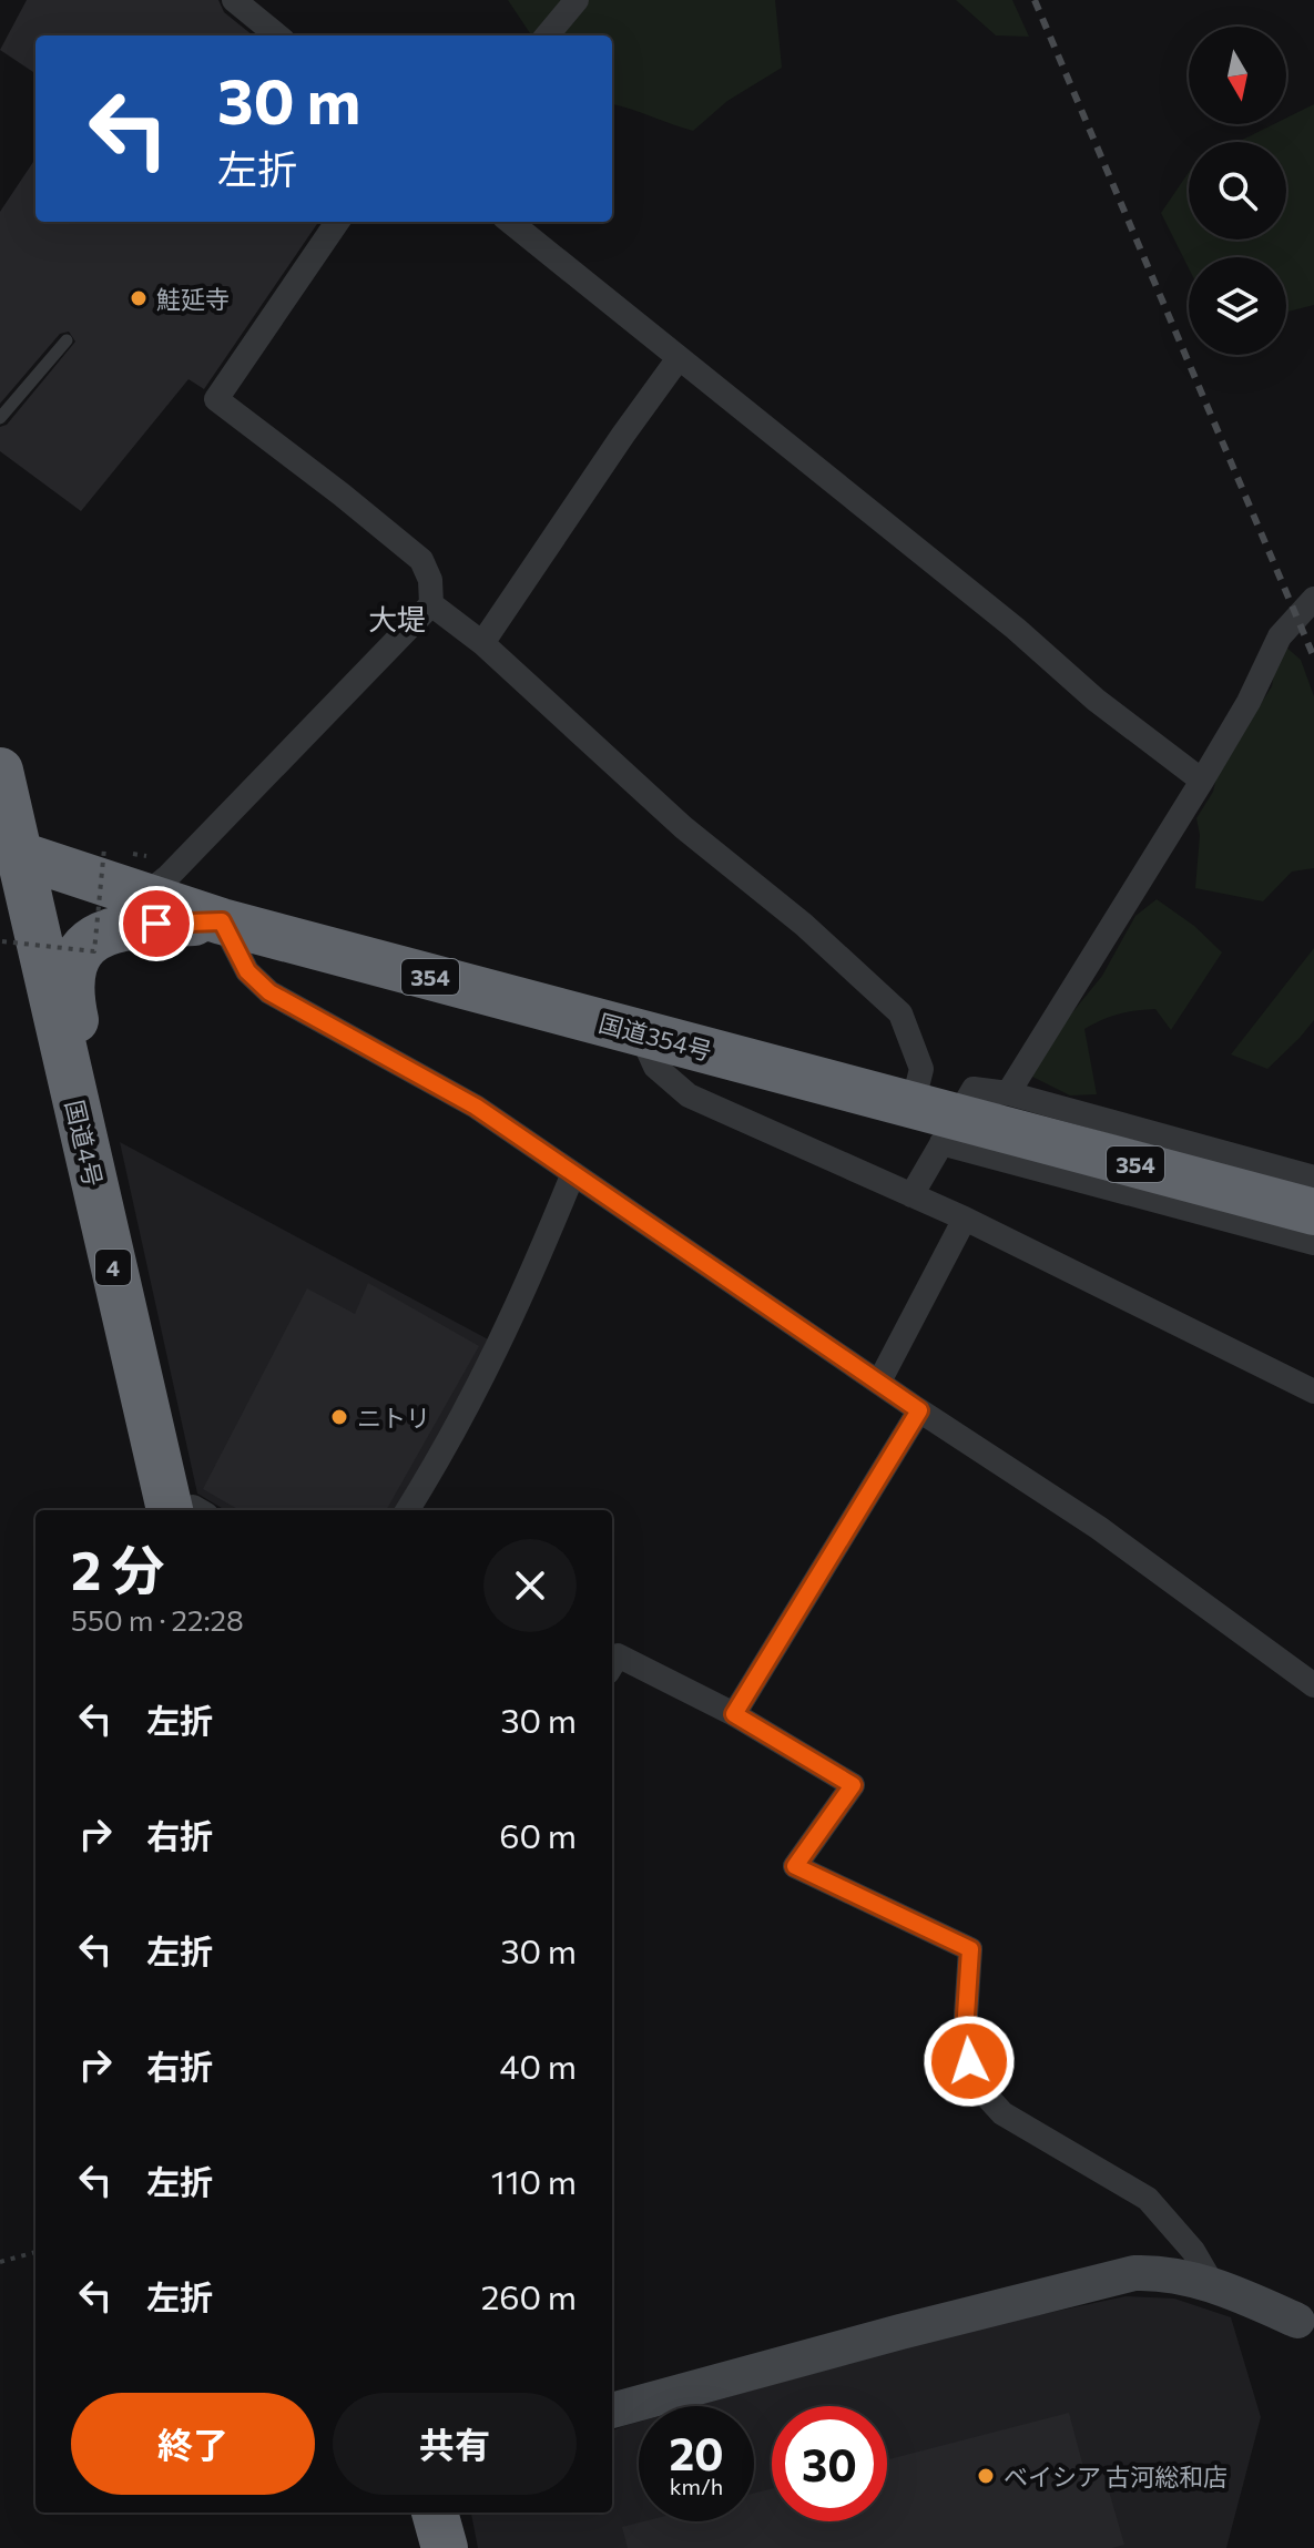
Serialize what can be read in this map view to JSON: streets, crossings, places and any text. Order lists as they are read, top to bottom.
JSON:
{
  "streets": {
    "highway": [
      "354",
      "国道354号",
      "国道4号",
      "4"
    ]
  },
  "crossings": [
    ["国道354号", "国道4号"]
  ],
  "districts": ["大堤"],
  "places": ["鮭延寺", "ニトリ", "ベイシア 古河総和店"],
  "north": "bottom",
  "page": {
    "turn": ["30 m", "左折"],
    "heading": ["2 分", "550 m · 22:28"],
    "list": [
      {
        "name": "左折",
        "value": "30 m"
      },
      {
        "name": "右折",
        "value": "60 m"
      },
      {
        "name": "左折",
        "value": "30 m"
      },
      {
        "name": "右折",
        "value": "40 m"
      },
      {
        "name": "左折",
        "value": "110 m"
      },
      {
        "name": "左折",
        "value": "260 m"
      }
    ],
    "buttons": ["終了", "共有"],
    "speed": "20 km/h",
    "limit": "30"
  }
}
